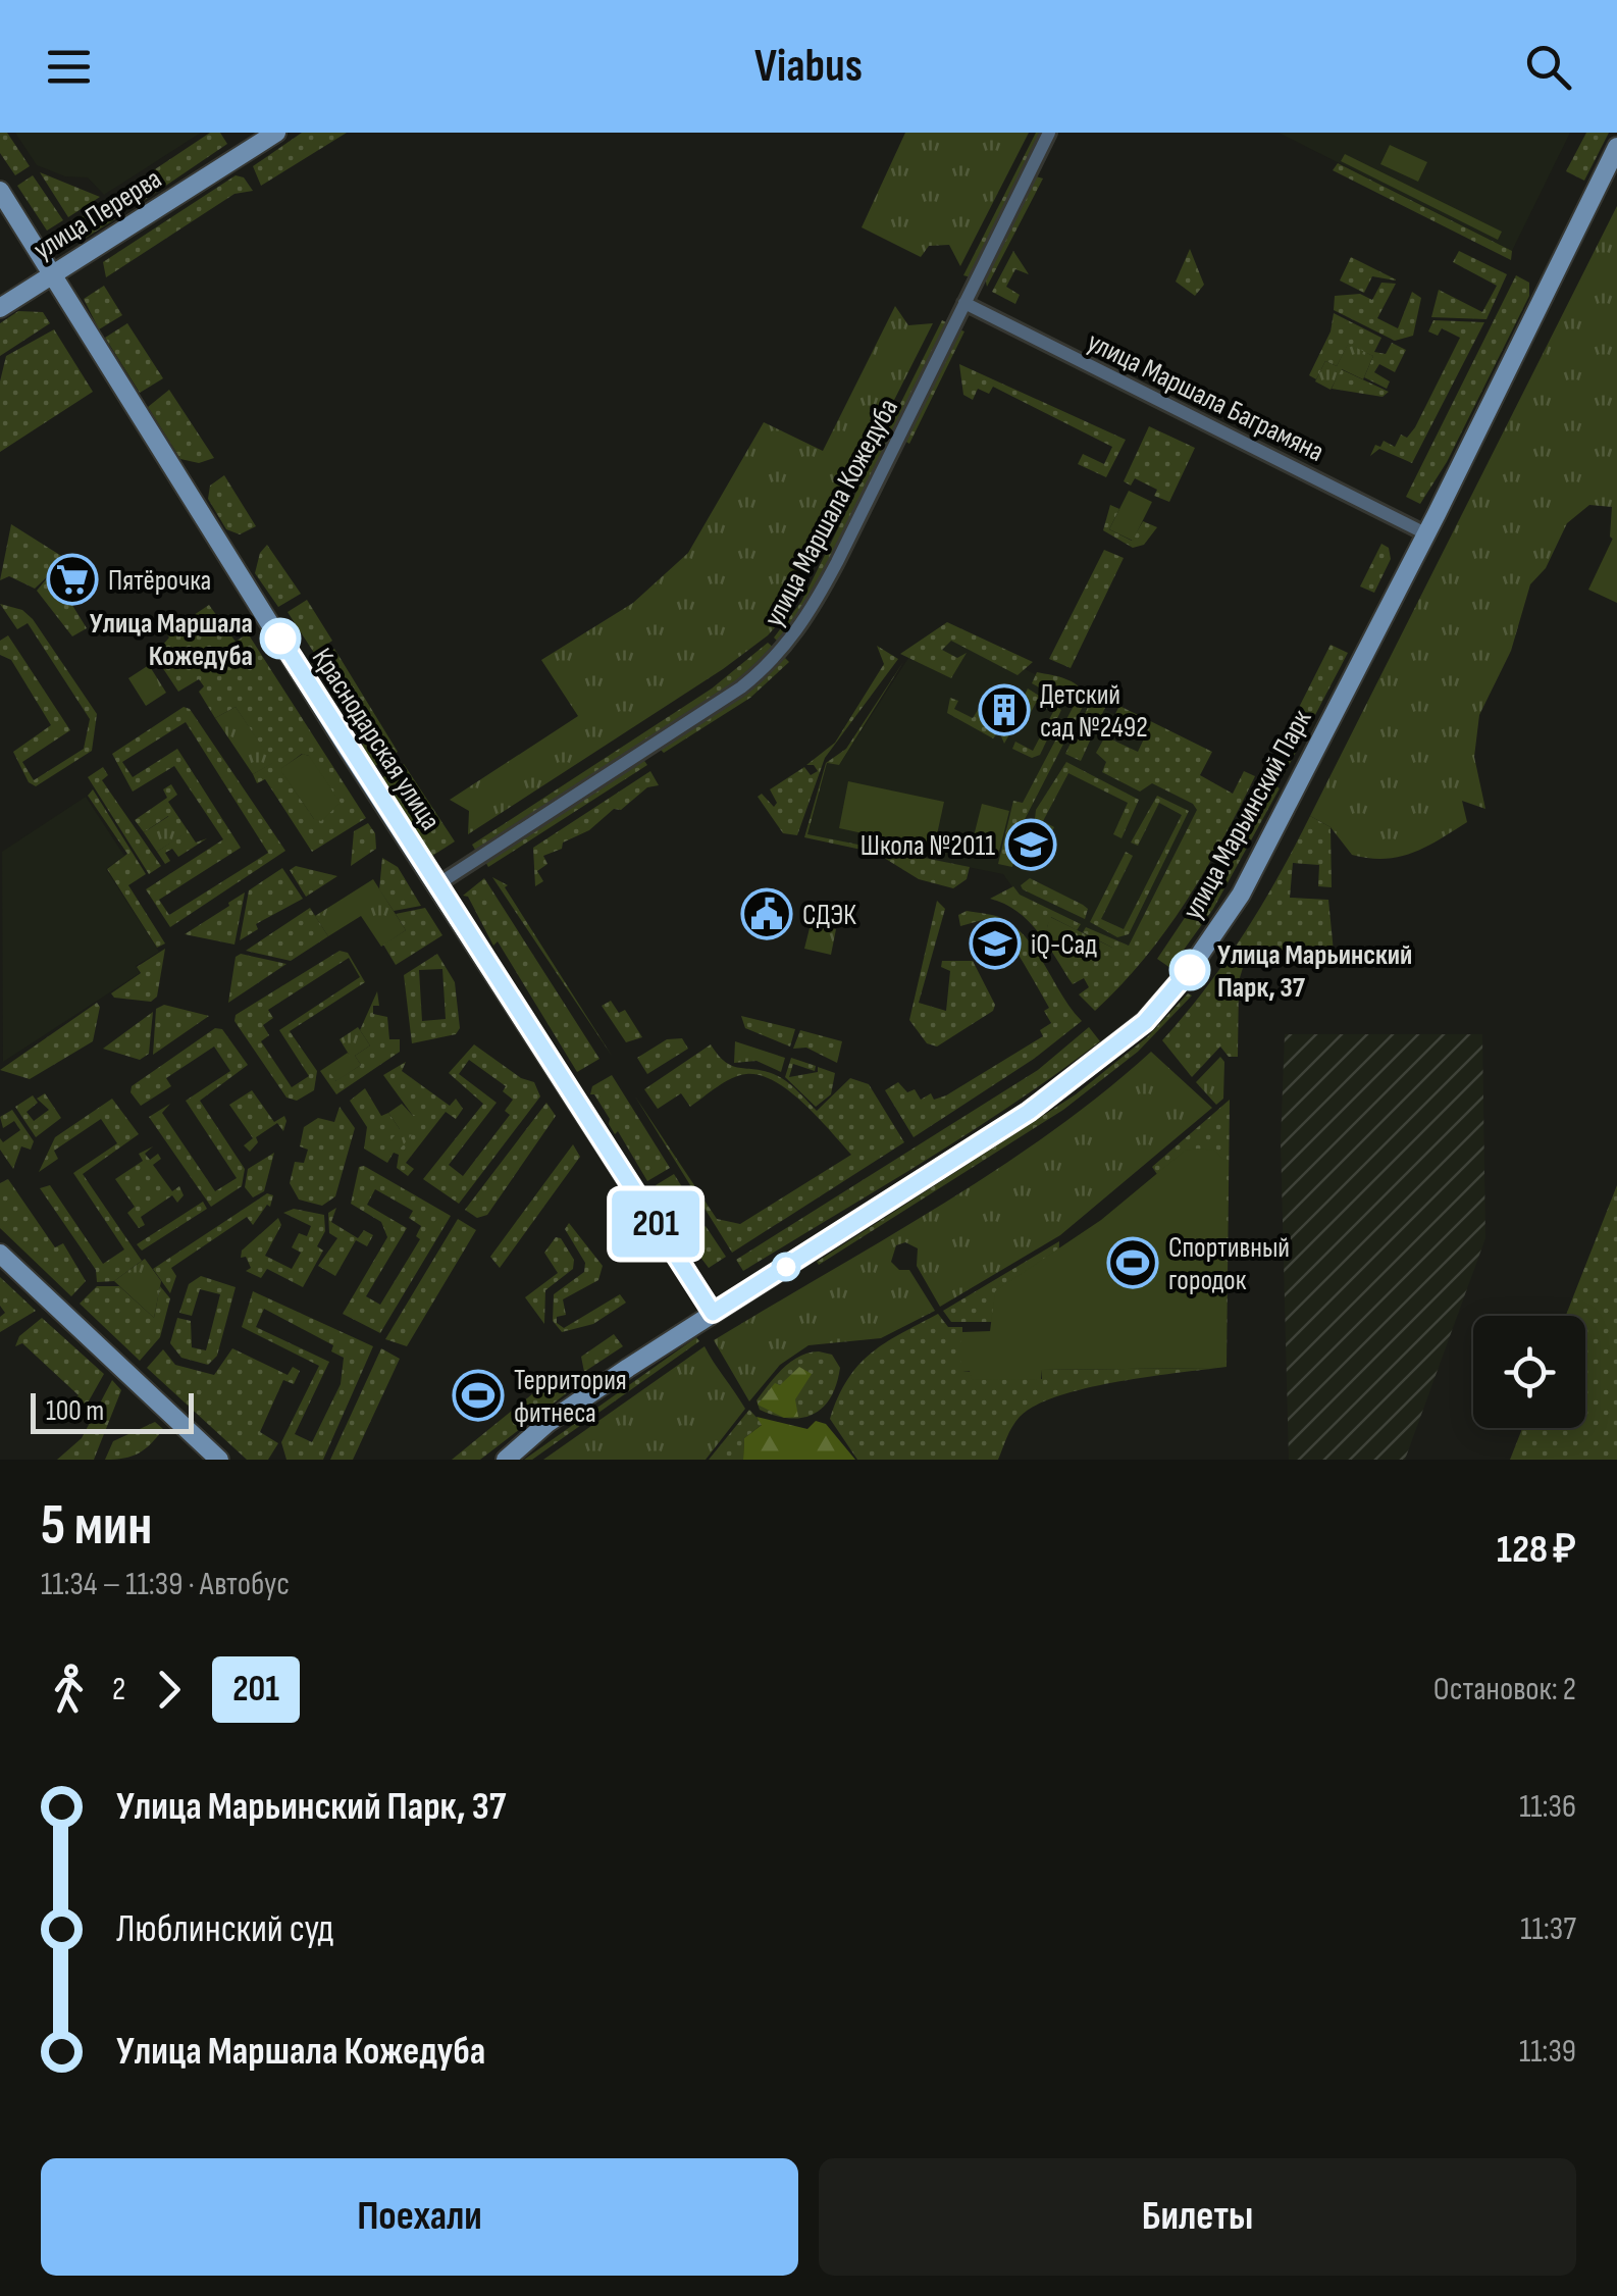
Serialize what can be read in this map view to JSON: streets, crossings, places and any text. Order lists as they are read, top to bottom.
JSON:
{
  "streets": {
    "street": [
      "улица Перерва",
      "улица Маршала Баграмяна",
      "улица Маршала Кожедуба",
      "Краснодарская улица",
      "улица Марьинский Парк"
    ]
  },
  "crossings": [
    ["улица Перерва", "Краснодарская улица"],
    ["улица Маршала Баграмяна", "улица Маршала Кожедуба"],
    ["улица Маршала Баграмяна", "улица Марьинский Парк"],
    ["улица Маршала Кожедуба", "Краснодарская улица"],
    ["Краснодарская улица", "улица Марьинский Парк"]
  ],
  "places": {
    "supermarket": ["Пятёрочка"],
    "other": ["Улица Маршала Кожедуба", "Улица Марьинский Парк, 37"],
    "building": ["Детский сад №2492"],
    "school or university": ["Школа №2011", "iQ-Сад"],
    "public building": ["СДЭК"],
    "sports": ["Спортивный городок", "Территория фитнеса"]
  },
  "lines": ["bus line 201"],
  "scale_bar": "100 m",
  "page": {
    "header": "Viabus",
    "on_map": "201",
    "scale": "100 m",
    "heading": ["5 мин", "11:34 – 11:39 · Автобус", "128 ₽"],
    "legs": ["2", "201", "Остановок: 2"],
    "list": [
      {
        "name": "Улица Марьинский Парк, 37",
        "value": "11:36"
      },
      {
        "name": "Люблинский суд",
        "value": "11:37"
      },
      {
        "name": "Улица Маршала Кожедуба",
        "value": "11:39"
      }
    ],
    "buttons": ["Поехали", "Билеты"]
  }
}
